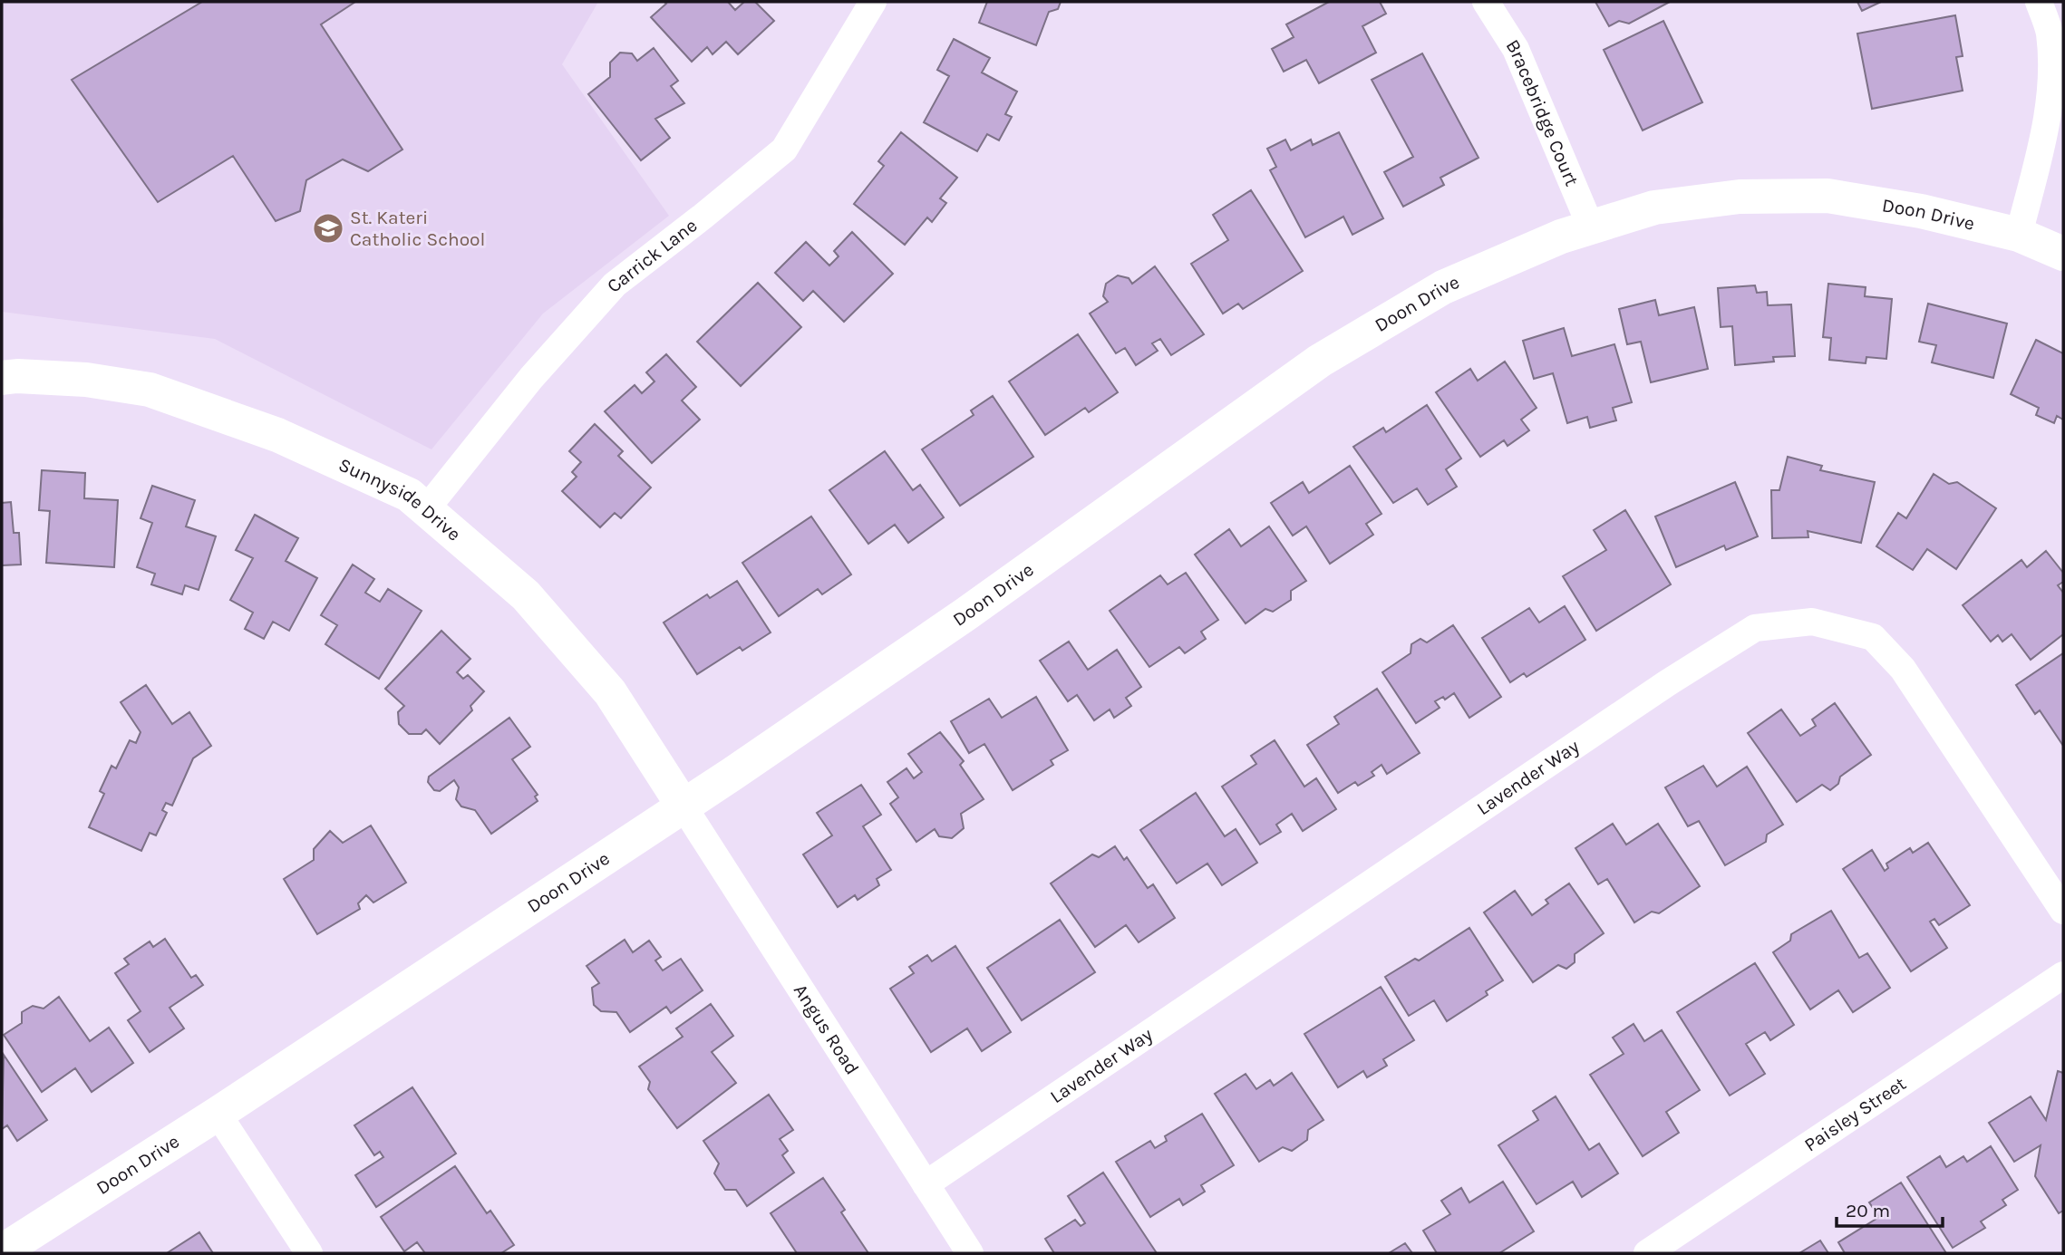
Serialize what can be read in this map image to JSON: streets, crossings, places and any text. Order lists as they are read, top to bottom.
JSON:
{
  "streets": {
    "street": [
      "Bracebridge Court",
      "Doon Drive",
      "Carrick Lane",
      "Sunnyside Drive",
      "Lavender Way",
      "Angus Road",
      "Paisley Street"
    ]
  },
  "crossings": [
    ["Bracebridge Court", "Doon Drive"],
    ["Doon Drive", "Sunnyside Drive"],
    ["Doon Drive", "Angus Road"],
    ["Carrick Lane", "Sunnyside Drive"],
    ["Sunnyside Drive", "Angus Road"],
    ["Lavender Way", "Angus Road"]
  ],
  "places": {
    "school or university": ["St. Kateri Catholic School"]
  },
  "scale_bar": "20 m"
}
